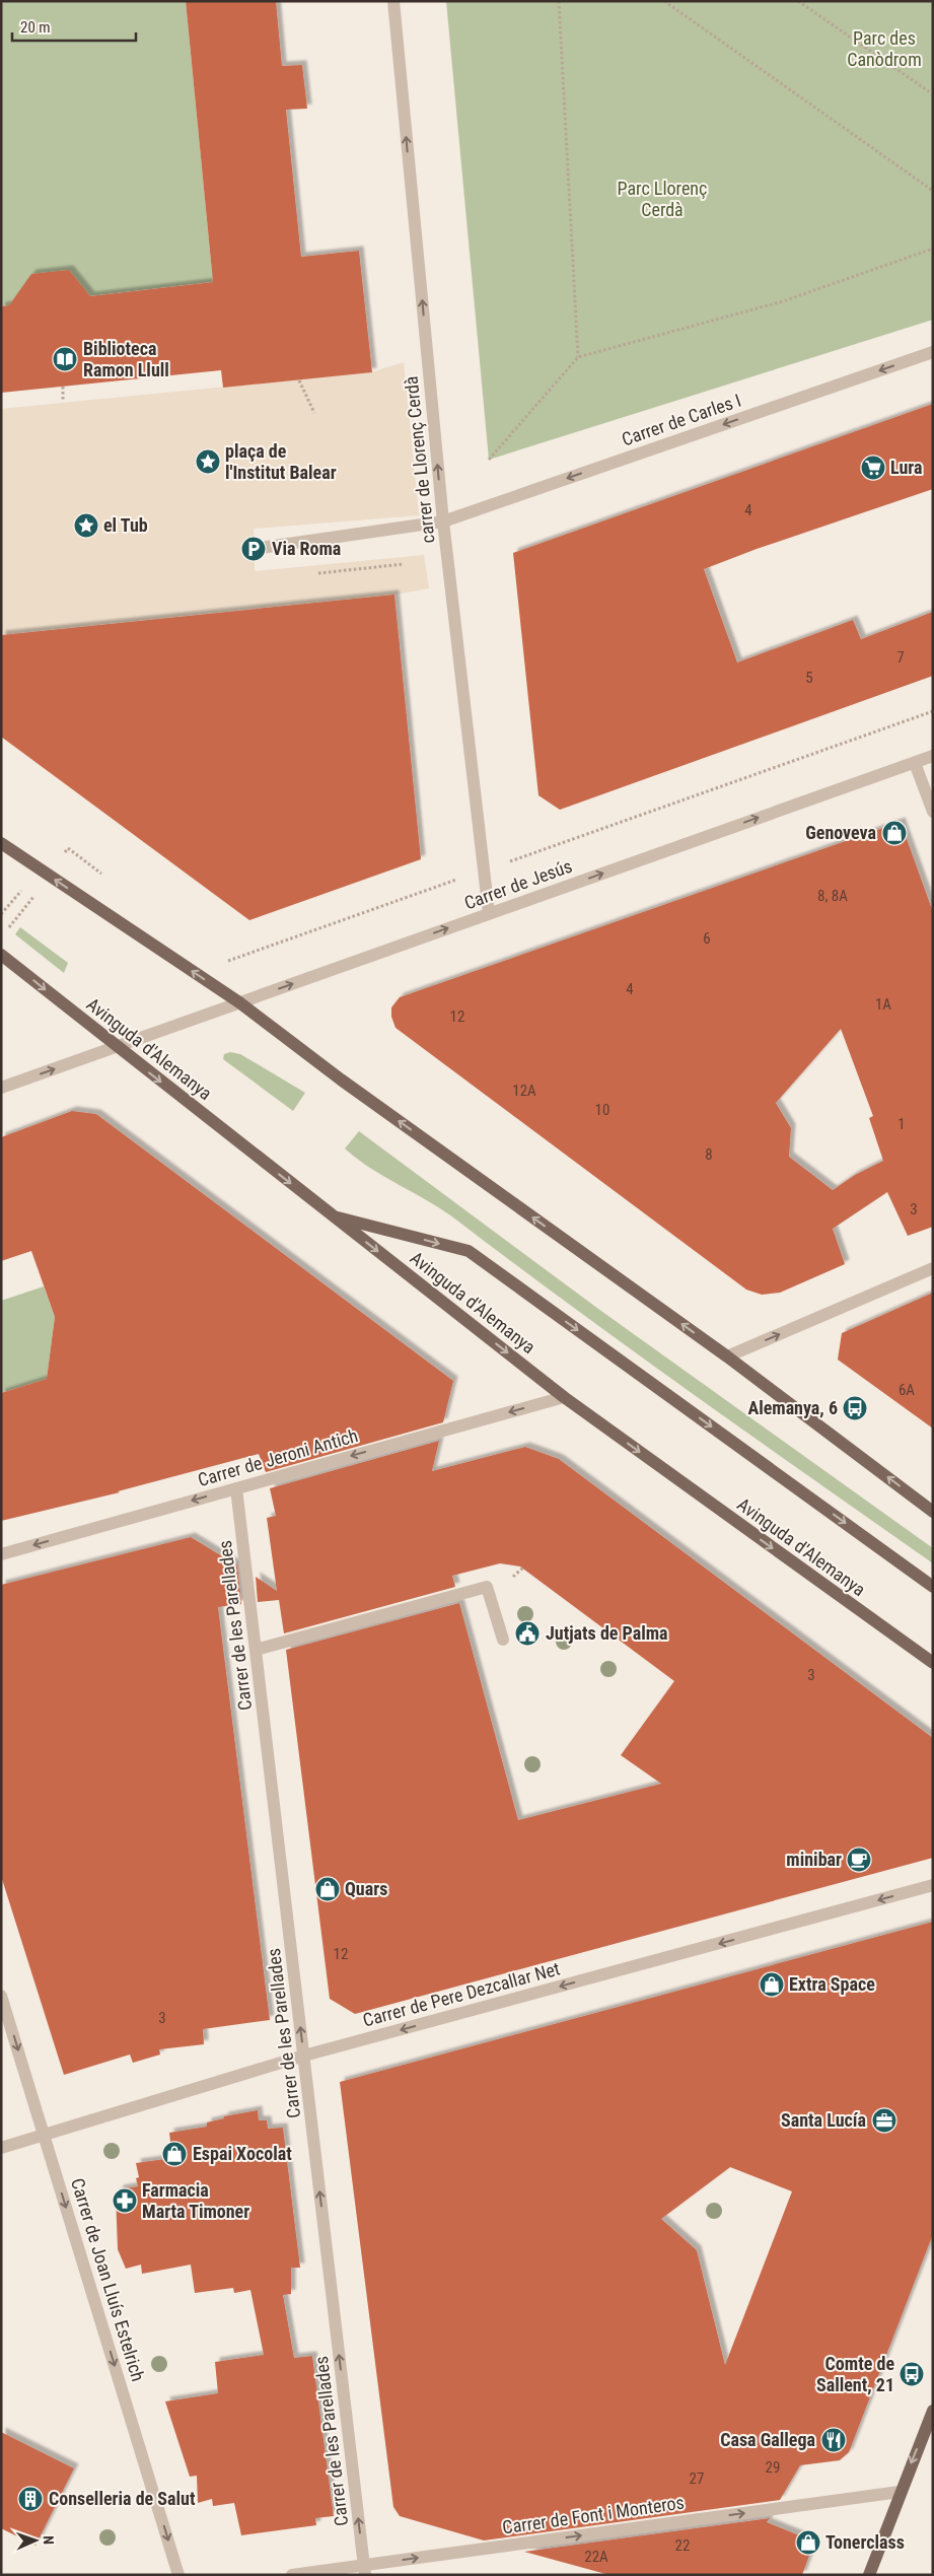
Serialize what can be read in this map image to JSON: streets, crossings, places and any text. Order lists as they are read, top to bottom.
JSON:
{
  "streets": {
    "main road": ["Avinguda d'Alemanya"],
    "street": [
      "Carrer de Carles I",
      "carrer de Llorenç Cerdà",
      "Carrer de Jesús",
      "Carrer de Jeroni Antich",
      "Carrer de les Parellades",
      "Carrer de Pere Dezcallar Net",
      "Carrer de Joan Lluís Estelrich",
      "Carrer de Font i Monteros"
    ]
  },
  "crossings": [
    ["Carrer de Carles I", "carrer de Llorenç Cerdà"],
    ["carrer de Llorenç Cerdà", "Carrer de Jesús"],
    ["Carrer de Jesús", "Avinguda d'Alemanya"],
    ["Avinguda d'Alemanya", "Carrer de Jeroni Antich"],
    ["Carrer de Jeroni Antich", "Carrer de les Parellades"],
    ["Carrer de les Parellades", "Carrer de Pere Dezcallar Net"],
    ["Carrer de les Parellades", "Carrer de Font i Monteros"],
    ["Carrer de Pere Dezcallar Net", "Carrer de Joan Lluís Estelrich"]
  ],
  "one_way": [
    "Carrer de Carles I",
    "carrer de Llorenç Cerdà",
    "Carrer de Jesús",
    "Carrer de Jeroni Antich",
    "Carrer de les Parellades",
    "Carrer de Pere Dezcallar Net",
    "Carrer de Joan Lluís Estelrich",
    "Carrer de Font i Monteros"
  ],
  "parks": ["Parc des Canòdrom", "Parc Llorenç Cerdà"],
  "places": {
    "library": ["Biblioteca Ramon Llull"],
    "place": ["plaça de l'Institut Balear", "el Tub"],
    "supermarket": ["Lura"],
    "parking": ["Via Roma"],
    "shop": [
      "Genoveva",
      "Quars",
      "Extra Space",
      "Espai Xocolat",
      "Tonerclass"
    ],
    "bus stop": ["Alemanya, 6", "Comte de Sallent, 21"],
    "public building": ["Jutjats de Palma"],
    "cafe": ["minibar"],
    "office": ["Santa Lucía"],
    "pharmacy": ["Farmacia Marta Timoner"],
    "restaurant": ["Casa Gallega"],
    "building": ["Conselleria de Salut"]
  },
  "house_numbers": [
    "4",
    "7",
    "5",
    "8, 8A",
    "6",
    "4",
    "1A",
    "12",
    "12A",
    "10",
    "1",
    "8",
    "3",
    "6A",
    "3",
    "12",
    "3",
    "29",
    "27",
    "22",
    "22A"
  ],
  "scale_bar": "20 m",
  "north": "right"
}
